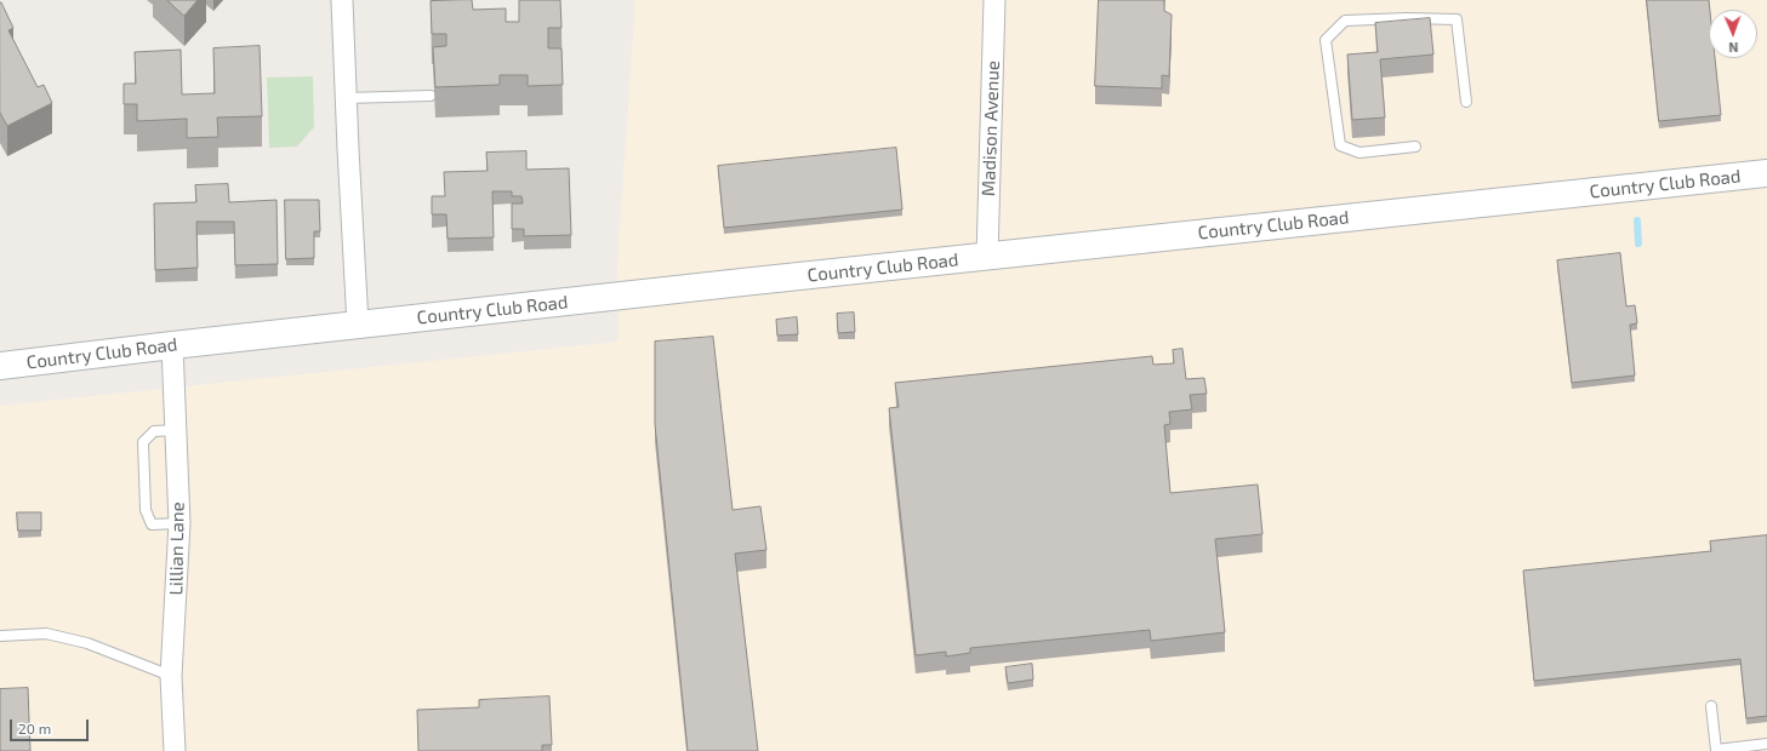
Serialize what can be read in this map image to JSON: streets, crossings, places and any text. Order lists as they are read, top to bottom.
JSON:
{
  "streets": {
    "street": ["Madison Avenue", "Country Club Road", "Lillian Lane"]
  },
  "crossings": [
    ["Madison Avenue", "Country Club Road"],
    ["Country Club Road", "Lillian Lane"]
  ],
  "scale_bar": "20 m",
  "north": "bottom"
}
